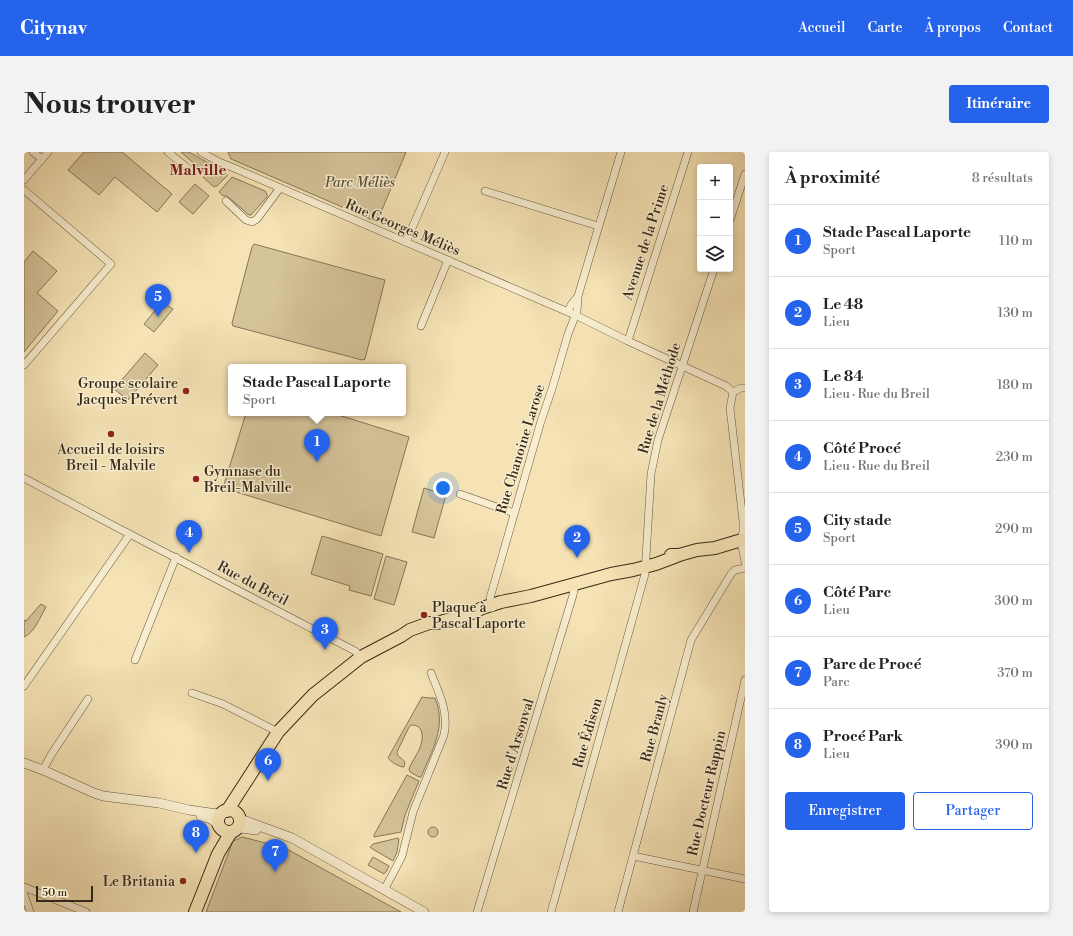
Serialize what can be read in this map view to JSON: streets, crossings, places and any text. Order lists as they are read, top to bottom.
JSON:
{
  "streets": {
    "street": [
      "Rue Georges Méliès",
      "Avenue de la Prime",
      "Rue de la Méthode",
      "Rue Chanoine Larose",
      "Rue du Breil",
      "Rue Branly",
      "Rue Édison",
      "Rue d'Arsonval",
      "Rue Docteur Rappin"
    ]
  },
  "crossings": [
    ["Rue Georges Méliès", "Avenue de la Prime"],
    ["Rue Georges Méliès", "Rue de la Méthode"],
    ["Rue Georges Méliès", "Rue Chanoine Larose"],
    ["Rue de la Méthode", "Rue Édison"]
  ],
  "districts": ["Malville"],
  "parks": ["Parc Méliès"],
  "places": [
    "Groupe scolaire Jacques Prévert",
    "Accueil de loisirs Breil - Malvile",
    "Gymnase du Breil-Malville",
    "Plaque à Pascal Laporte",
    "Le Britania"
  ],
  "scale_bar": "50 m",
  "page": {
    "header": "Citynav",
    "nav": [
      "Accueil",
      "Carte",
      "À propos",
      "Contact"
    ],
    "buttons": [
      "Itinéraire",
      ["Enregistrer", "Partager"]
    ],
    "title": "Nous trouver",
    "heading": ["À proximité", "8 résultats"],
    "map_buttons": ["+", "−"],
    "list": [
      {
        "mark": "1",
        "name": "Stade Pascal Laporte",
        "note": "Sport",
        "value": "110 m"
      },
      {
        "mark": "2",
        "name": "Le 48",
        "note": "Lieu",
        "value": "130 m"
      },
      {
        "mark": "3",
        "name": "Le 84",
        "note": "Lieu · Rue du Breil",
        "value": "180 m"
      },
      {
        "mark": "4",
        "name": "Côté Procé",
        "note": "Lieu · Rue du Breil",
        "value": "230 m"
      },
      {
        "mark": "5",
        "name": "City stade",
        "note": "Sport",
        "value": "290 m"
      },
      {
        "mark": "6",
        "name": "Côté Parc",
        "note": "Lieu",
        "value": "300 m"
      },
      {
        "mark": "7",
        "name": "Parc de Procé",
        "note": "Parc",
        "value": "370 m"
      },
      {
        "mark": "8",
        "name": "Procé Park",
        "note": "Lieu",
        "value": "390 m"
      }
    ],
    "pins": [
      "5",
      "1",
      "4",
      "2",
      "3",
      "6",
      "8",
      "7"
    ],
    "popup": ["Stade Pascal Laporte", "Sport"],
    "scale": "50 m"
  }
}
